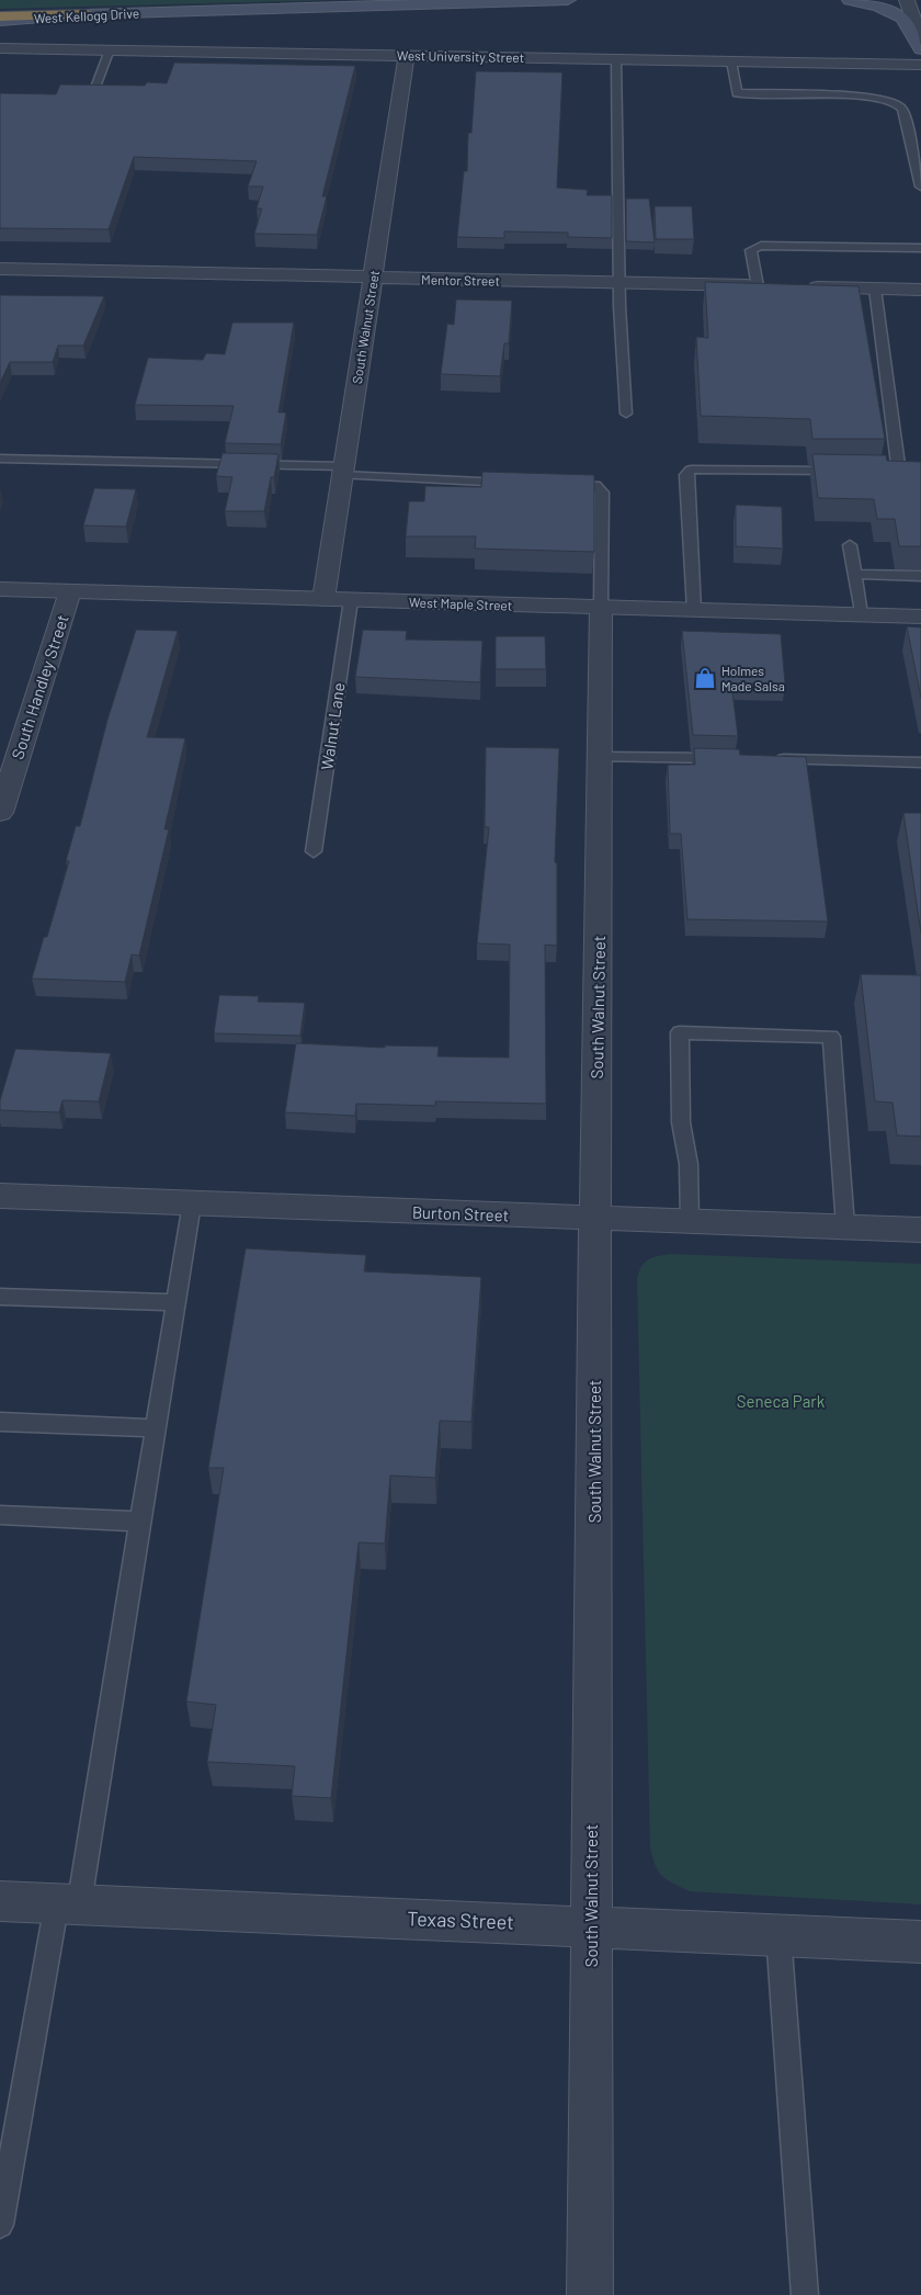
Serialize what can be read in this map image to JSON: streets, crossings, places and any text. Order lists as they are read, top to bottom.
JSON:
{
  "streets": {
    "main road": ["West Kellogg Drive"],
    "street": [
      "West University Street",
      "Mentor Street",
      "South Walnut Street",
      "West Maple Street",
      "South Handley Street",
      "Burton Street",
      "Texas Street"
    ],
    "lane": ["Walnut Lane"]
  },
  "crossings": [
    ["West University Street", "South Walnut Street"],
    ["Mentor Street", "South Walnut Street"],
    ["South Walnut Street", "West Maple Street"],
    ["South Walnut Street", "Burton Street"],
    ["South Walnut Street", "Texas Street"],
    ["West Maple Street", "South Handley Street"],
    ["West Maple Street", "Walnut Lane"]
  ],
  "parks": ["Seneca Park"],
  "places": {
    "shop": ["Holmes Made Salsa"]
  }
}
